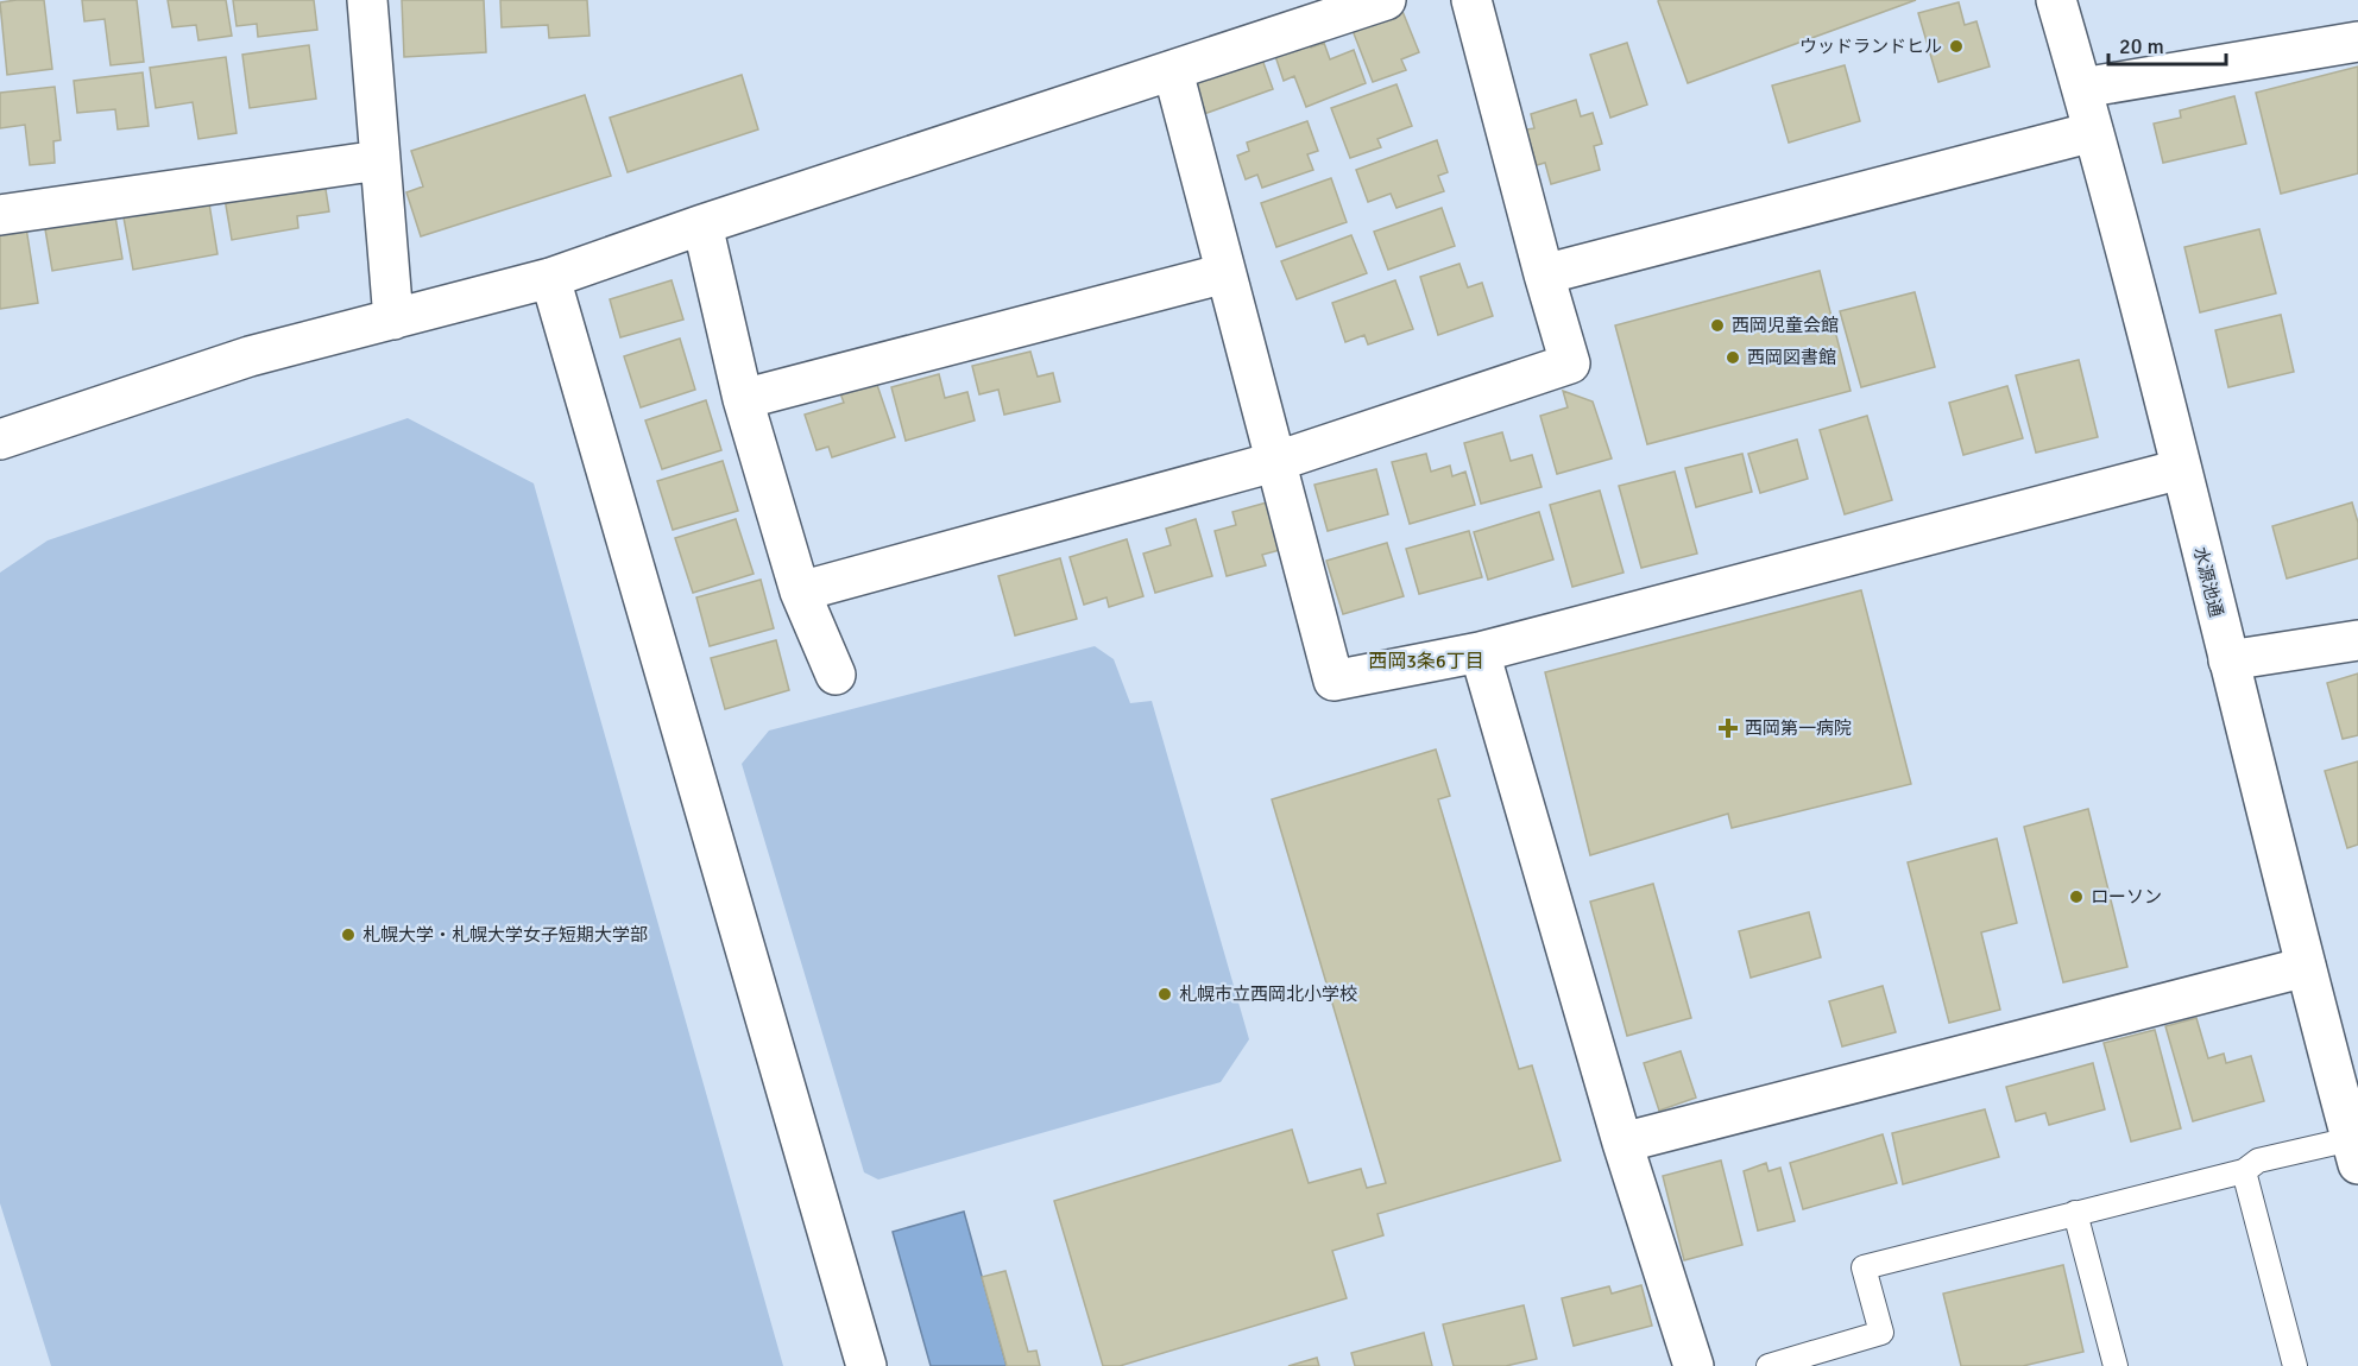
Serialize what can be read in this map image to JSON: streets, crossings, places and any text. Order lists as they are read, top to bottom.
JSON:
{
  "streets": {
    "street": ["水源池通"]
  },
  "districts": ["西岡3条6丁目"],
  "places": {
    "other": [
      "ウッドランドヒル",
      "西岡児童会館",
      "西岡図書館",
      "ローソン",
      "札幌大学・札幌大学女子短期大学部",
      "札幌市立西岡北小学校"
    ],
    "health": ["西岡第一病院"]
  },
  "scale_bar": "20 m"
}
